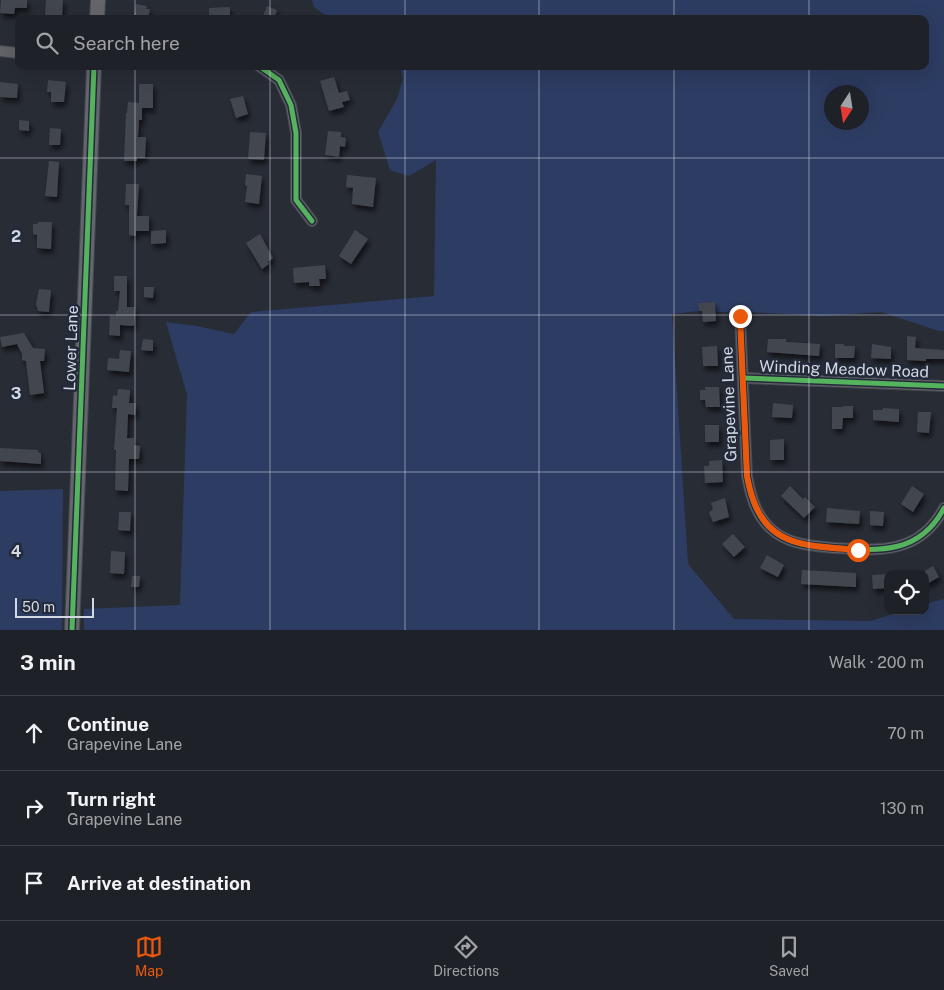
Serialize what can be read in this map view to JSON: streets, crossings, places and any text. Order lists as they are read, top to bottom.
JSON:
{
  "streets": {
    "street": ["Lower Lane", "Winding Meadow Road", "Grapevine Lane"]
  },
  "crossings": [
    ["Winding Meadow Road", "Grapevine Lane"]
  ],
  "scale_bar": "50 m",
  "north": "bottom",
  "page": {
    "search": "Search here",
    "scale": "50 m",
    "heading": ["3 min", "Walk · 200 m"],
    "list": [
      ["Continue", "Grapevine Lane", "70 m"],
      ["Turn right", "Grapevine Lane", "130 m"],
      "Arrive at destination"
    ],
    "nav": ["Map", "Directions", "Saved"]
  },
  "grid": {
    "rows": ["2", "3", "4"]
  }
}
